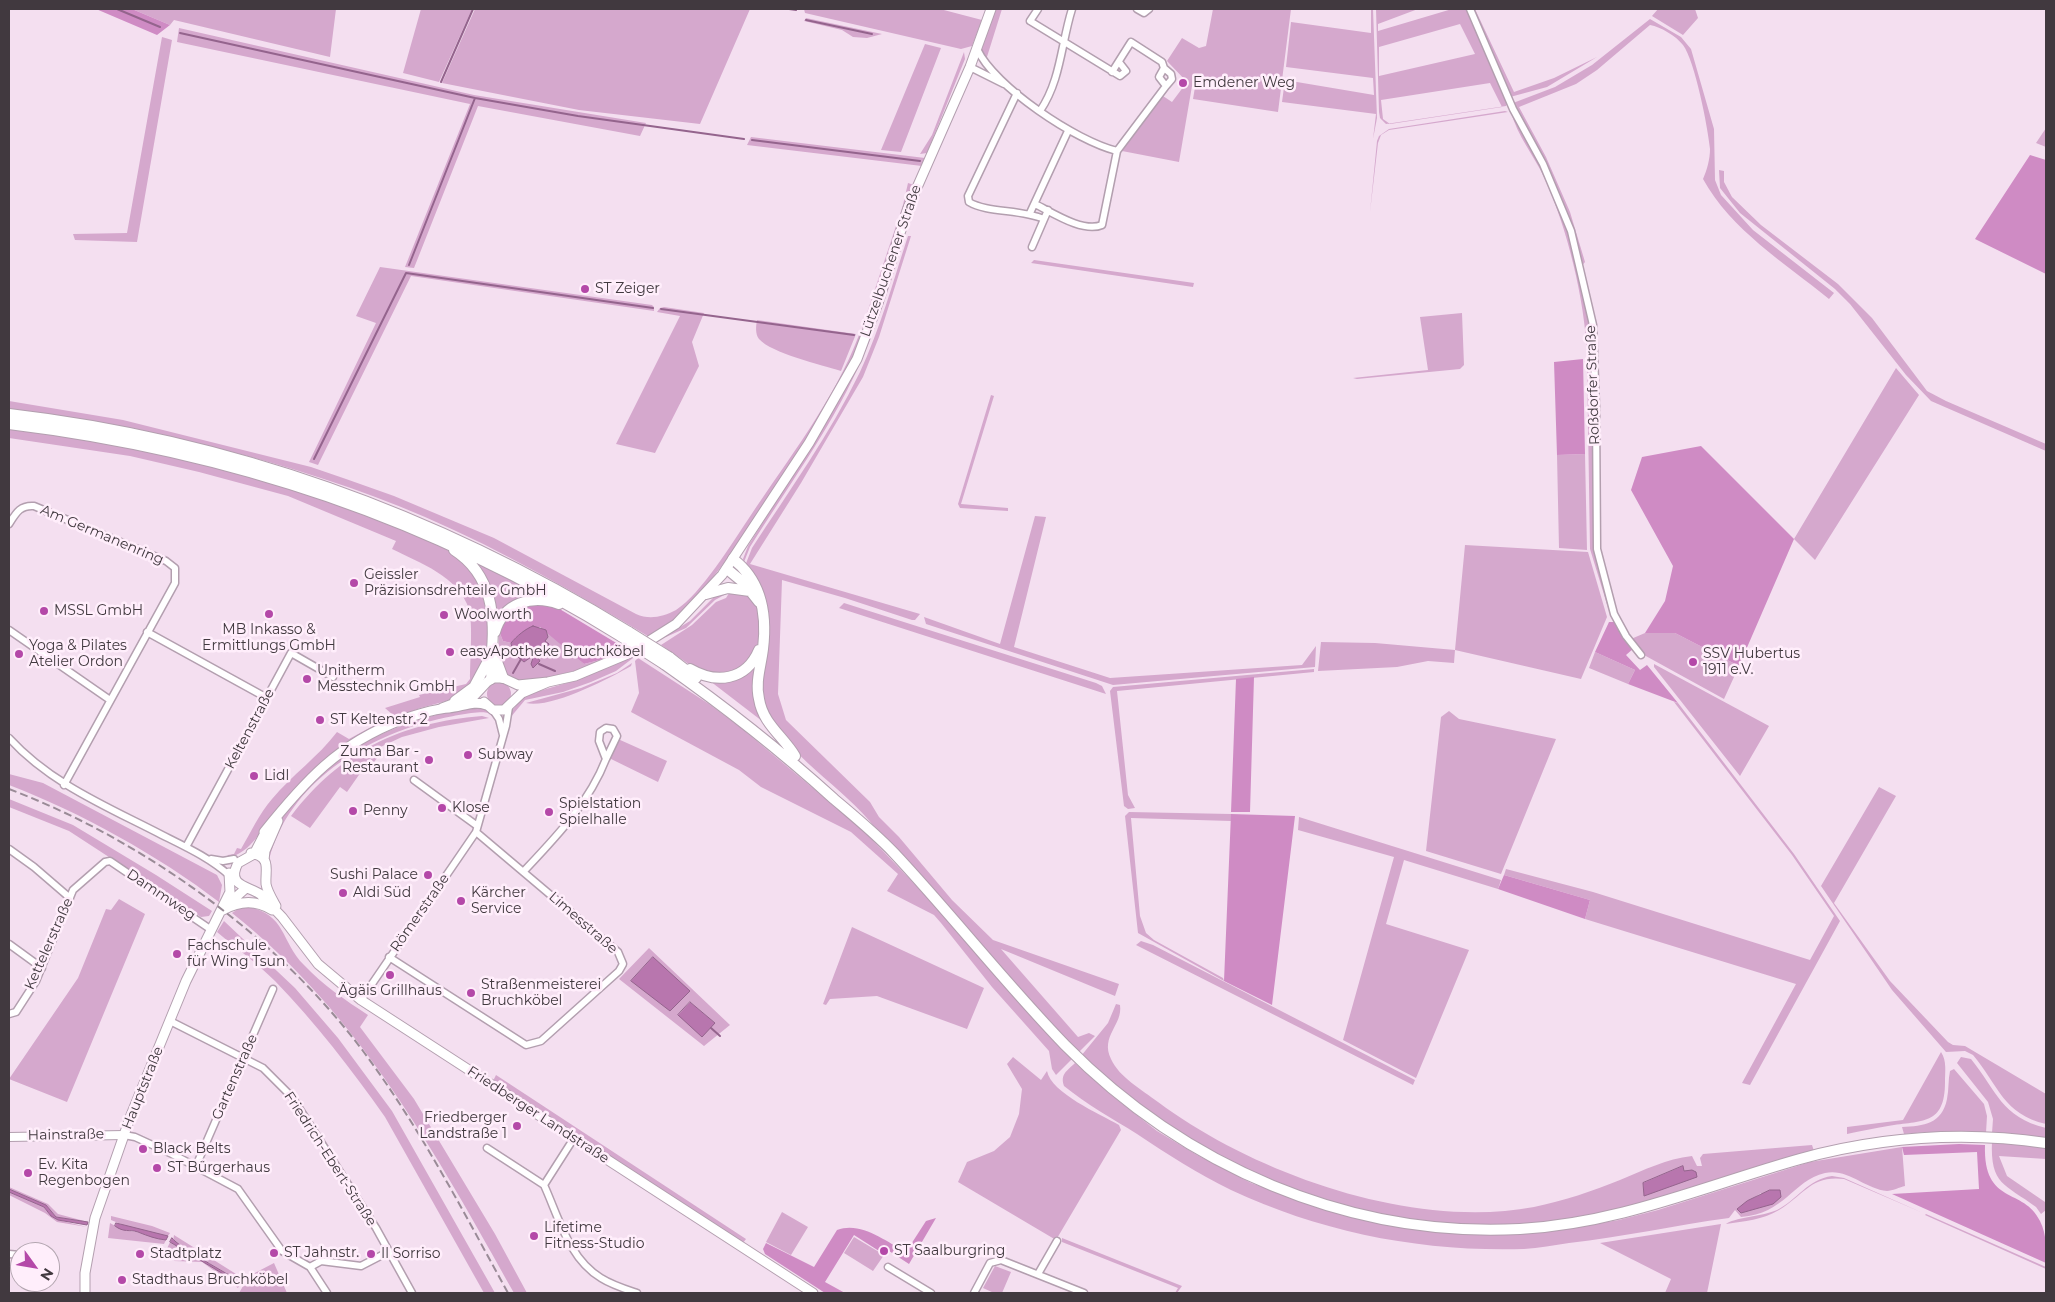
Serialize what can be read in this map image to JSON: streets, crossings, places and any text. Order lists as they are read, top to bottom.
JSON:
{
  "streets": {
    "main road": ["Lützelbuchener Straße", "Hauptstraße", "Friedberger Landstraße"],
    "street": [
      "Roßdorfer Straße",
      "Am Germanenring",
      "Keltenstraße",
      "Dammweg",
      "Römerstraße",
      "Limesstraße",
      "Kettelerstraße",
      "Gartenstraße",
      "Hainstraße",
      "Friedrich-Ebert-Straße"
    ]
  },
  "crossings": [
    ["Am Germanenring", "Friedberger Landstraße"],
    ["Keltenstraße", "Friedberger Landstraße"],
    ["Dammweg", "Kettelerstraße"],
    ["Dammweg", "Hauptstraße"],
    ["Römerstraße", "Limesstraße"],
    ["Römerstraße", "Friedberger Landstraße"],
    ["Gartenstraße", "Friedrich-Ebert-Straße"],
    ["Hauptstraße", "Friedberger Landstraße"],
    ["Hauptstraße", "Hainstraße"],
    ["Hauptstraße", "Friedrich-Ebert-Straße"]
  ],
  "places": [
    "Emdener Weg",
    "ST Zeiger",
    "Geissler Präzisionsdrehteile GmbH",
    "MSSL GmbH",
    "MB Inkasso & Ermittlungs GmbH",
    "Woolworth",
    "easyApotheke Bruchköbel",
    "Yoga & Pilates Atelier Ordon",
    "SSV Hubertus 1911 e.V.",
    "Unitherm Messtechnik GmbH",
    "ST Keltenstr. 2",
    "Subway",
    "Zuma Bar - Restaurant",
    "Lidl",
    "Klose",
    "Penny",
    "Spielstation Spielhalle",
    "Sushi Palace",
    "Aldi Süd",
    "Kärcher Service",
    "Fachschule für Wing Tsun",
    "Ägäis Grillhaus",
    "Straßenmeisterei Bruchköbel",
    "Friedberger Landstraße 1",
    "Black Belts",
    "ST Bürgerhaus",
    "Ev. Kita Regenbogen",
    "Lifetime Fitness-Studio",
    "ST Saalburgring",
    "ST Jahnstr.",
    "Stadtplatz",
    "Il Sorriso",
    "Stadthaus Bruchköbel"
  ],
  "north": "bottom right"
}
